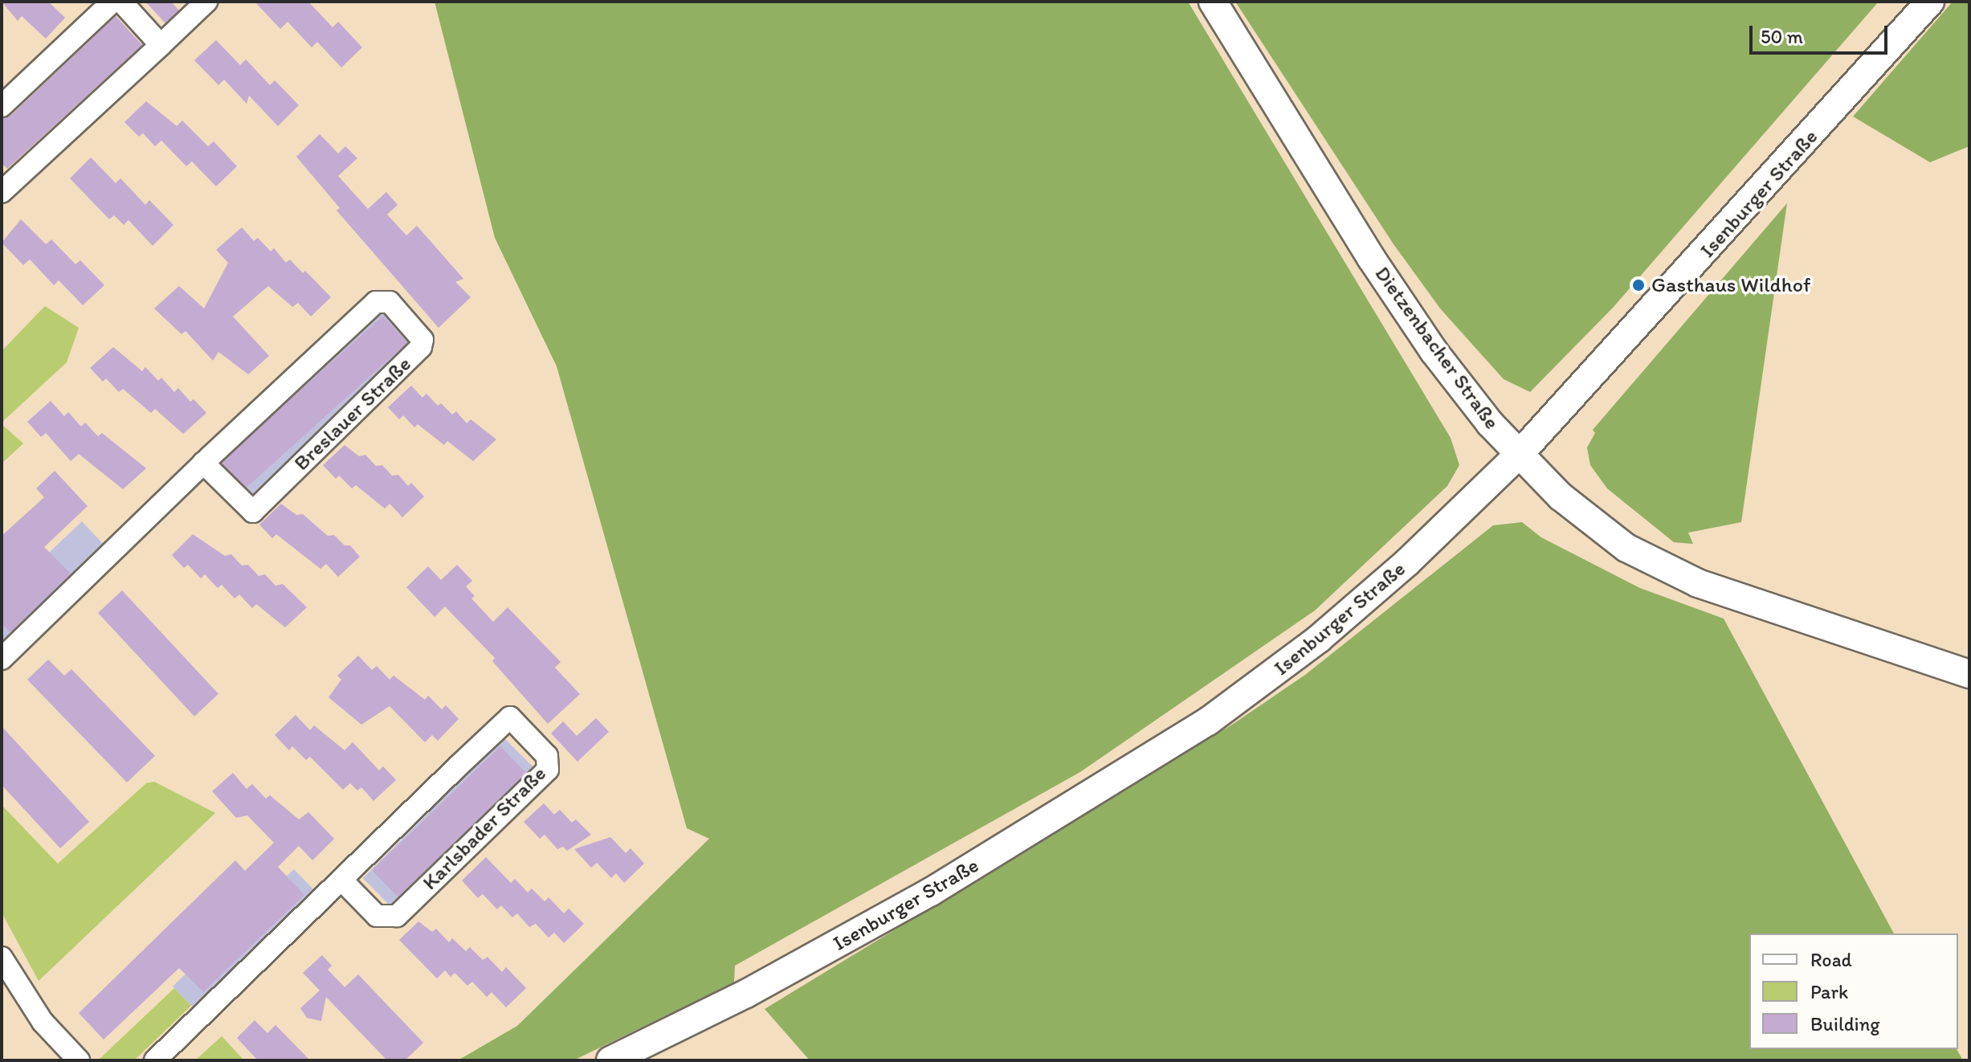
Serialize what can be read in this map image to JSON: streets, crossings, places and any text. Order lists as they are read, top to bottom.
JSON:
{
  "streets": {
    "main road": ["Isenburger Straße", "Dietzenbacher Straße"],
    "street": ["Breslauer Straße", "Karlsbader Straße"]
  },
  "crossings": [
    ["Isenburger Straße", "Dietzenbacher Straße"]
  ],
  "places": ["Gasthaus Wildhof"],
  "legend": ["Road", "Park", "Building"],
  "scale_bar": "50 m"
}
